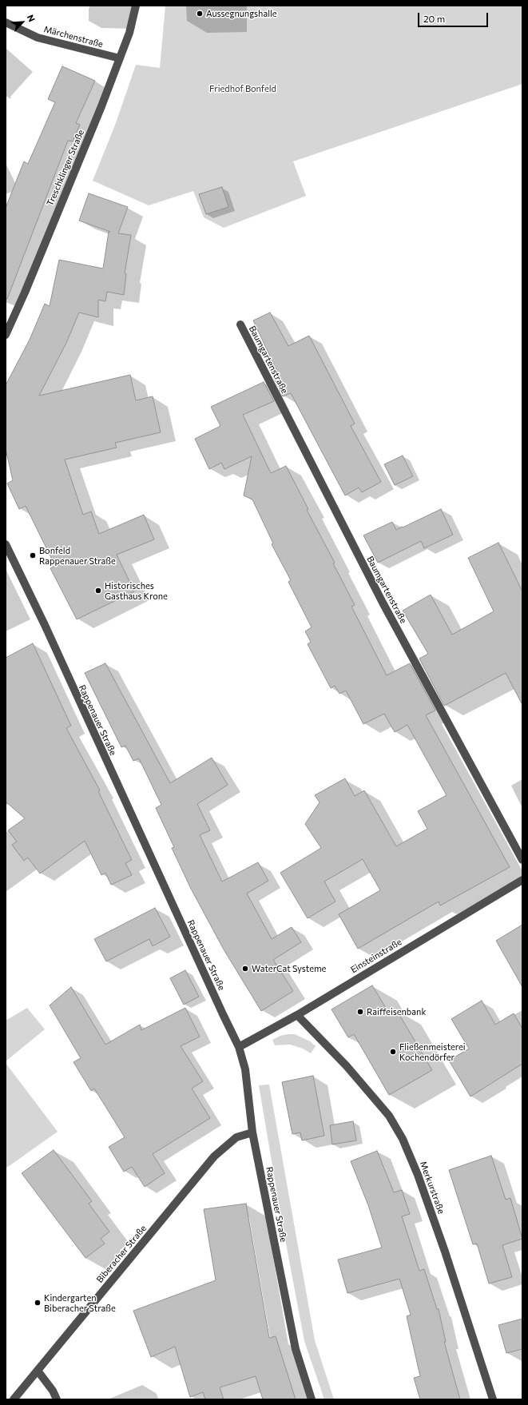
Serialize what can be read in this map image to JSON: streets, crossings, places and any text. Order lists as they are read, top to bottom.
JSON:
{
  "streets": {
    "street": [
      "Märchenstraße",
      "Treschklinger Straße",
      "Baumgartenstraße",
      "Rappenauer Straße",
      "Einsteinstraße",
      "Merkurstraße",
      "Biberacher Straße"
    ]
  },
  "crossings": [
    ["Märchenstraße", "Treschklinger Straße"],
    ["Rappenauer Straße", "Einsteinstraße"],
    ["Rappenauer Straße", "Biberacher Straße"],
    ["Einsteinstraße", "Merkurstraße"]
  ],
  "parks": ["Friedhof Bonfeld"],
  "places": [
    "Aussegnungshalle",
    "Bonfeld Rappenauer Straße",
    "Historisches Gasthaus Krone",
    "WaterCat Systeme",
    "Raiffeisenbank",
    "Fließenmeisterei Kochendörfer",
    "Kindergarten Biberacher Straße"
  ],
  "scale_bar": "20 m",
  "north": "top right"
}
